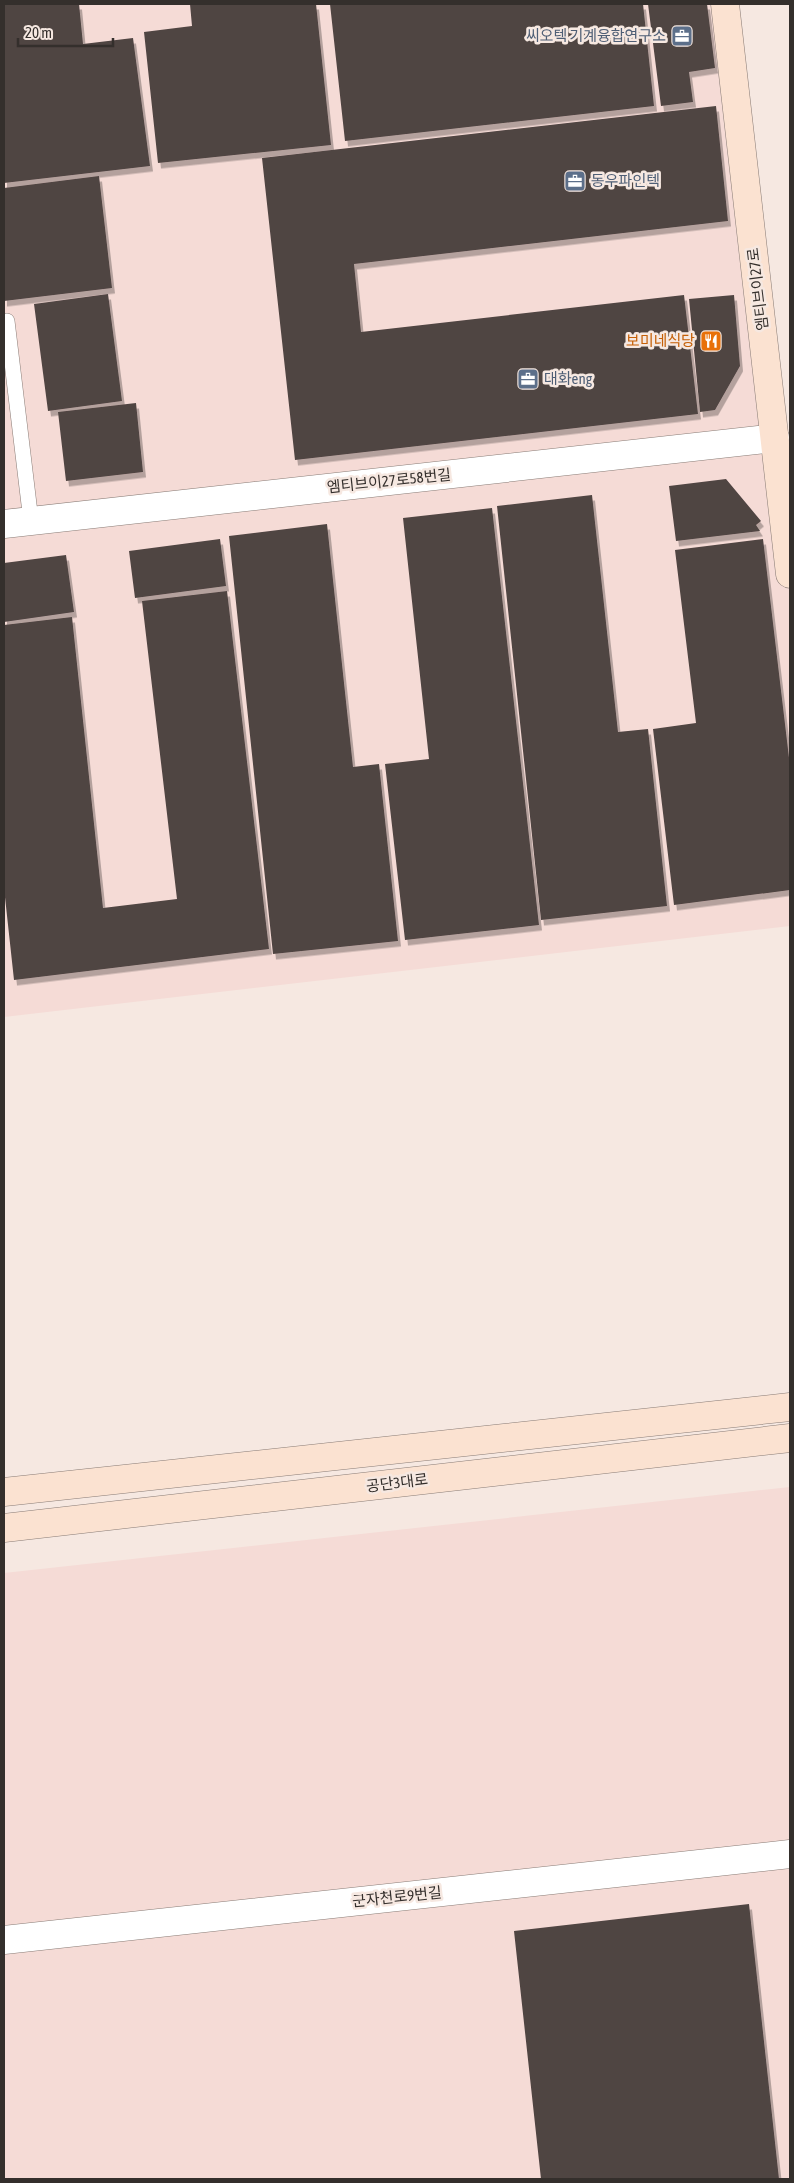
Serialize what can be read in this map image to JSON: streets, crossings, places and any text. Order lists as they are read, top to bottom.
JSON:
{
  "streets": {
    "main road": ["엠티브이27로", "공단3대로"],
    "street": ["엠티브이27로58번길", "군자천로9번길"]
  },
  "crossings": [
    ["엠티브이27로", "엠티브이27로58번길"]
  ],
  "places": {
    "office": ["씨오텍 기계융합연구소", "동우파인텍", "대화eng"],
    "restaurant": ["보미네식당"]
  },
  "scale_bar": "20 m"
}
